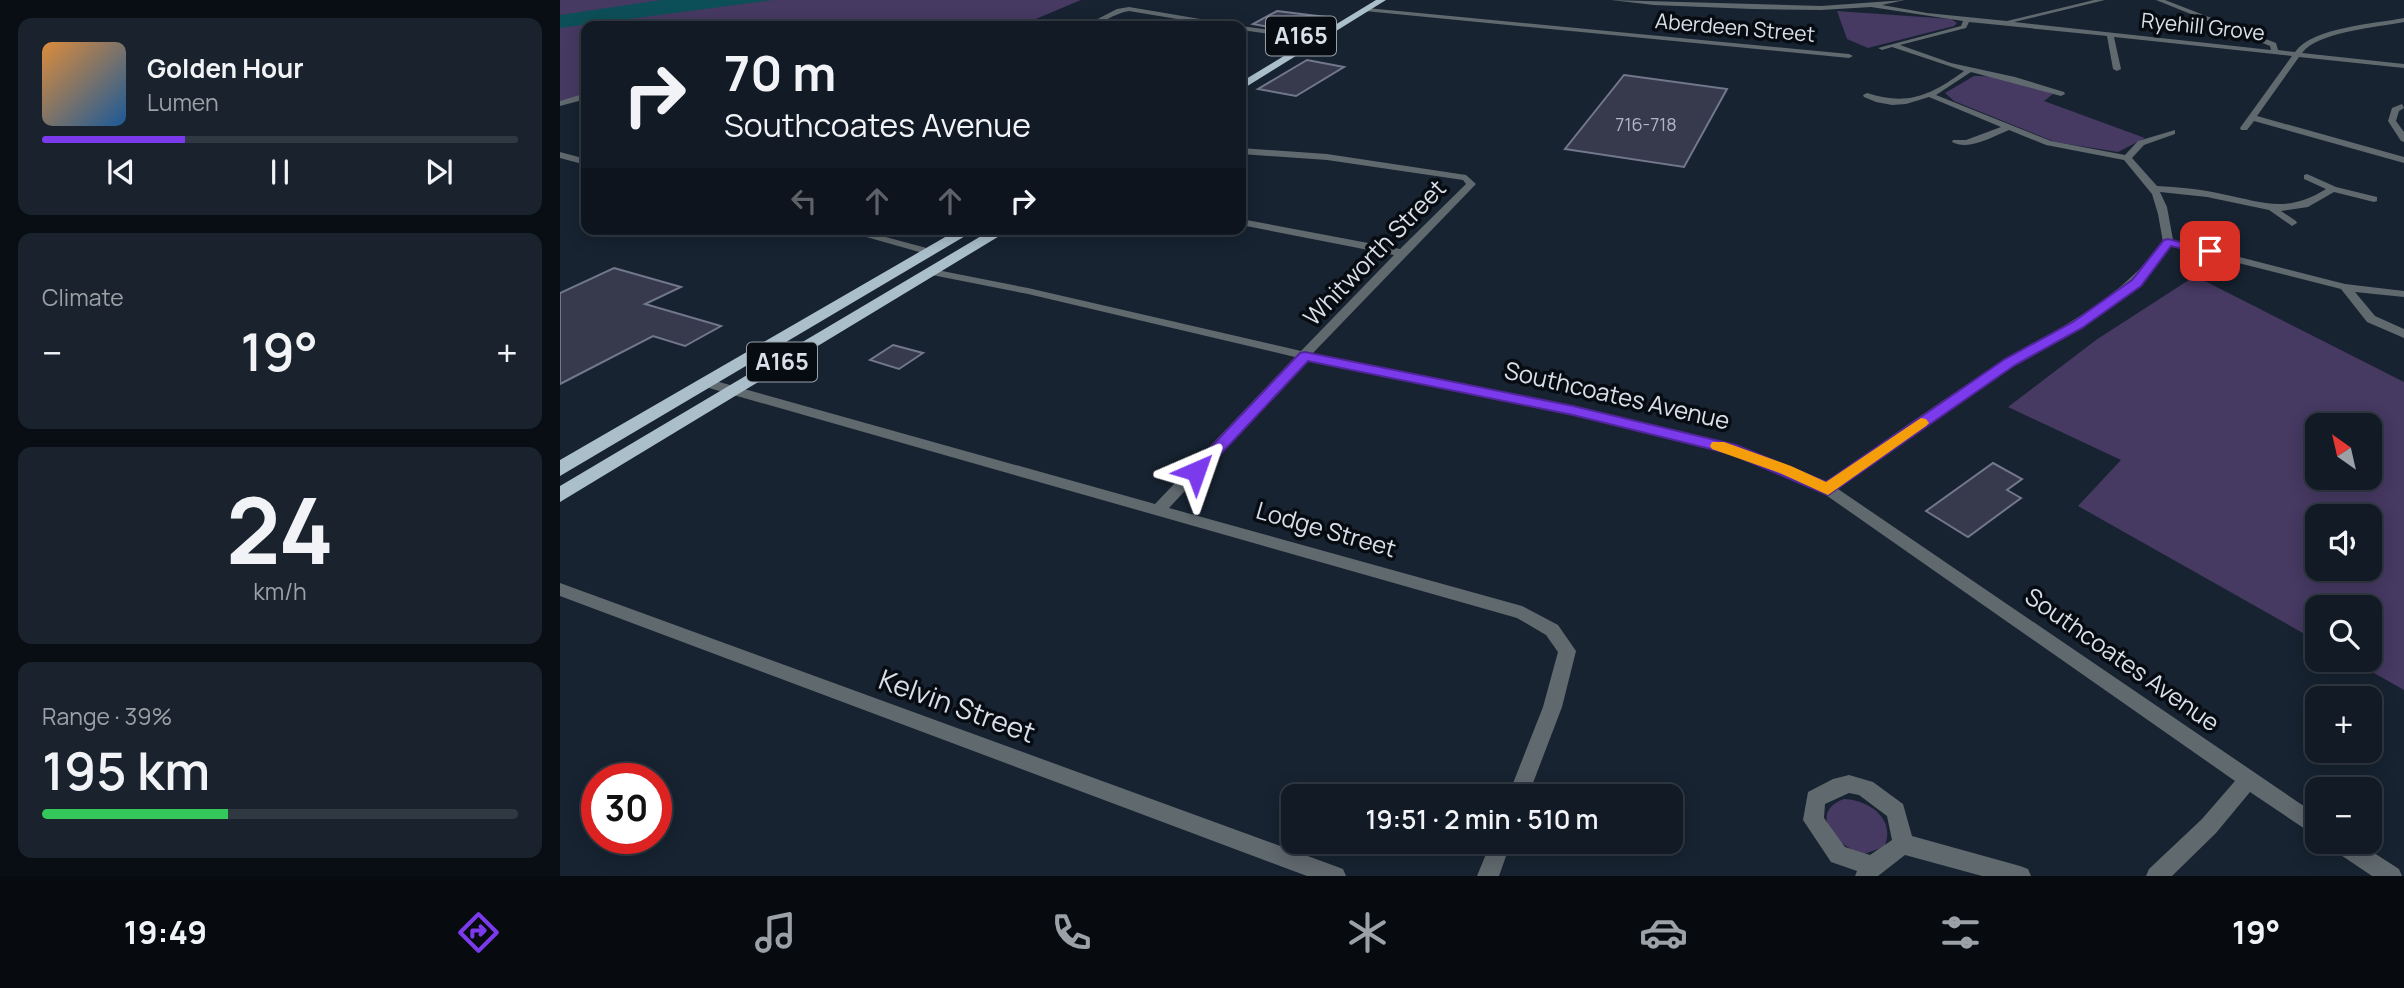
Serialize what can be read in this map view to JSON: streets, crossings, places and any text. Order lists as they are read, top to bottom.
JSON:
{
  "streets": {
    "highway": ["A165"],
    "street": [
      "Ryehill Grove",
      "Aberdeen Street",
      "Whitworth Street",
      "Southcoates Avenue",
      "Lodge Street",
      "Kelvin Street"
    ]
  },
  "crossings": [
    ["Aberdeen Street", "A165"],
    ["A165", "Southcoates Avenue"],
    ["A165", "Lodge Street"],
    ["Whitworth Street", "Southcoates Avenue"],
    ["Whitworth Street", "Lodge Street"]
  ],
  "house_numbers": ["716-718"],
  "north": "top left",
  "page": {
    "turn": ["70 m", "Southcoates Avenue"],
    "song": ["Golden Hour", "Lumen"],
    "tile": [
      "Climate",
      ["24", "km/h"],
      ["Range · 39%", "195 km"]
    ],
    "heat": ["−", "19°", "+"],
    "map_buttons": ["+", "−"],
    "limit": "30",
    "trip": "19:51 · 2 min · 510 m",
    "tabs": ["19:49", "19°"]
  }
}
